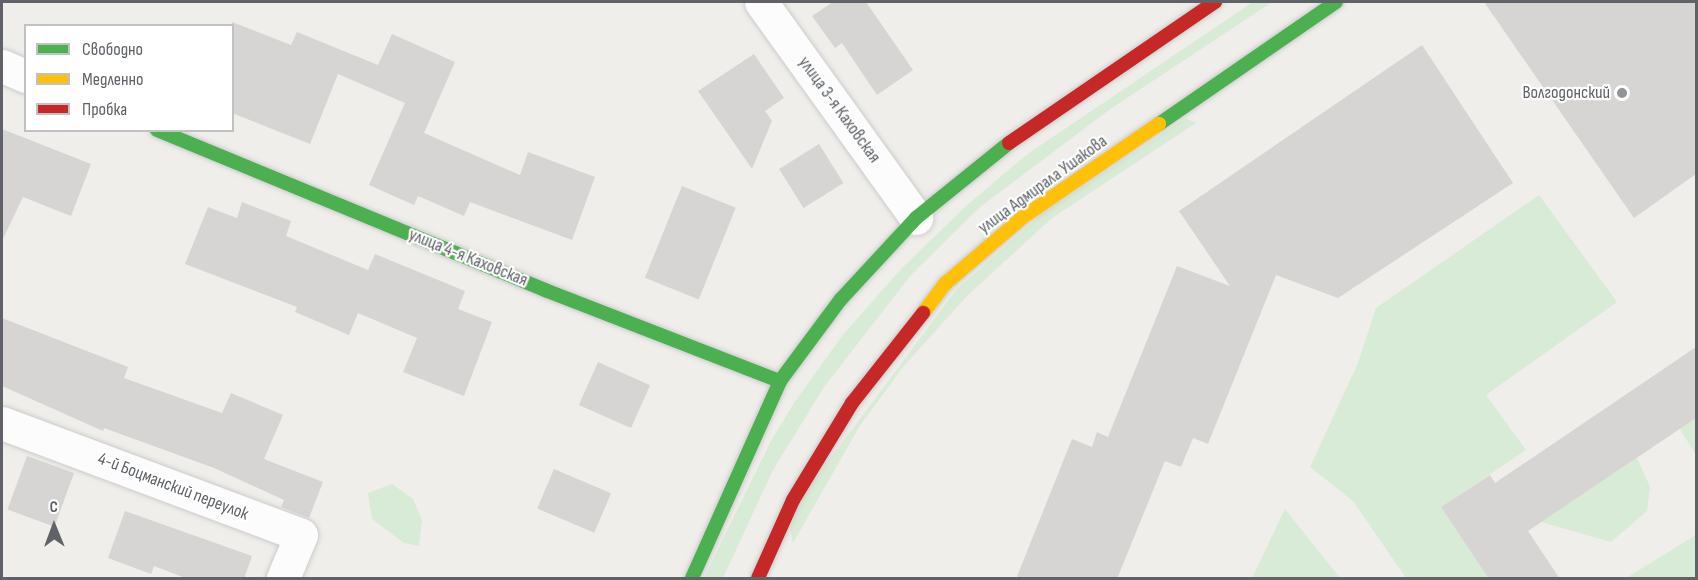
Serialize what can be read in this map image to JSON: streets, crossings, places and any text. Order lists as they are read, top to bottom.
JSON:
{
  "streets": {
    "main road": ["улица Адмирала Ушакова", "улица 4-я Каховская"],
    "street": ["улица 3-я Каховская", "4-й Боцманский переулок"]
  },
  "places": ["Волгодонский"],
  "legend": ["Свободно", "Медленно", "Пробка"],
  "north": "top"
}
